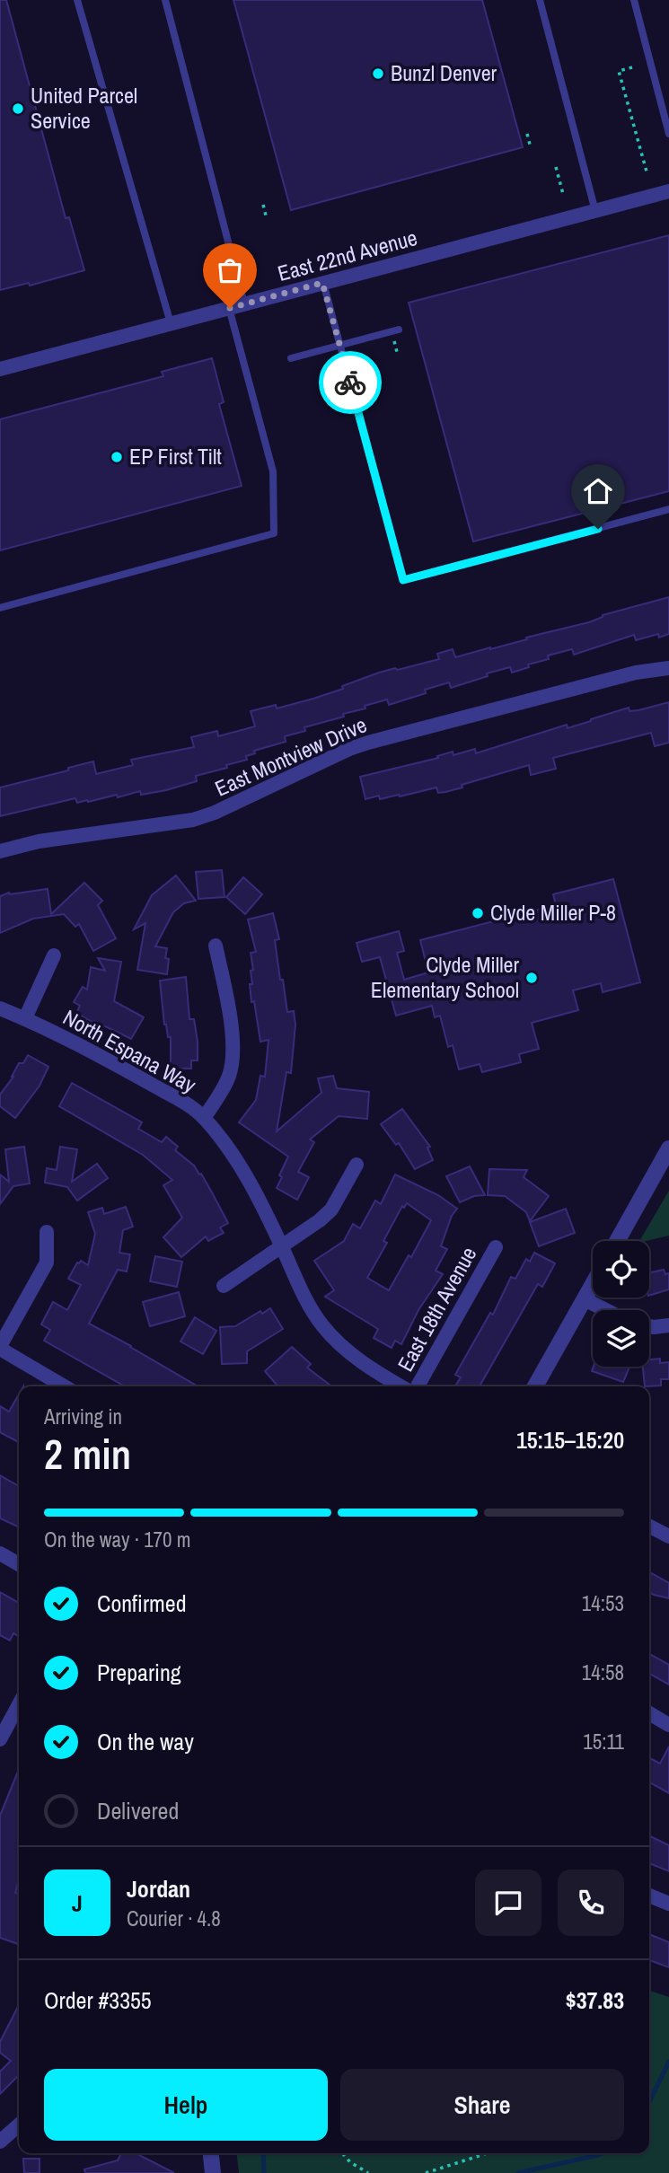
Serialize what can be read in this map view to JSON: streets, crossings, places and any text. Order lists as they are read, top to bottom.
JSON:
{
  "streets": {
    "street": [
      "East 22nd Avenue",
      "East Montview Drive",
      "North Espana Way",
      "East 18th Avenue"
    ]
  },
  "places": [
    "Bunzl Denver",
    "United Parcel Service",
    "EP First Tilt",
    "Clyde Miller P-8",
    "Clyde Miller Elementary School"
  ],
  "page": {
    "heading": ["2 min", "Arriving in", "15:15–15:20"],
    "panel": [
      "Jordan",
      "Courier · 4.8",
      "Order #3355",
      "$37.83"
    ],
    "bar": "On the way · 170 m",
    "list": [
      ["Confirmed", "14:53"],
      ["Preparing", "14:58"],
      ["On the way", "15:11"],
      "Delivered"
    ],
    "round": "J",
    "buttons": ["Help", "Share"]
  }
}
